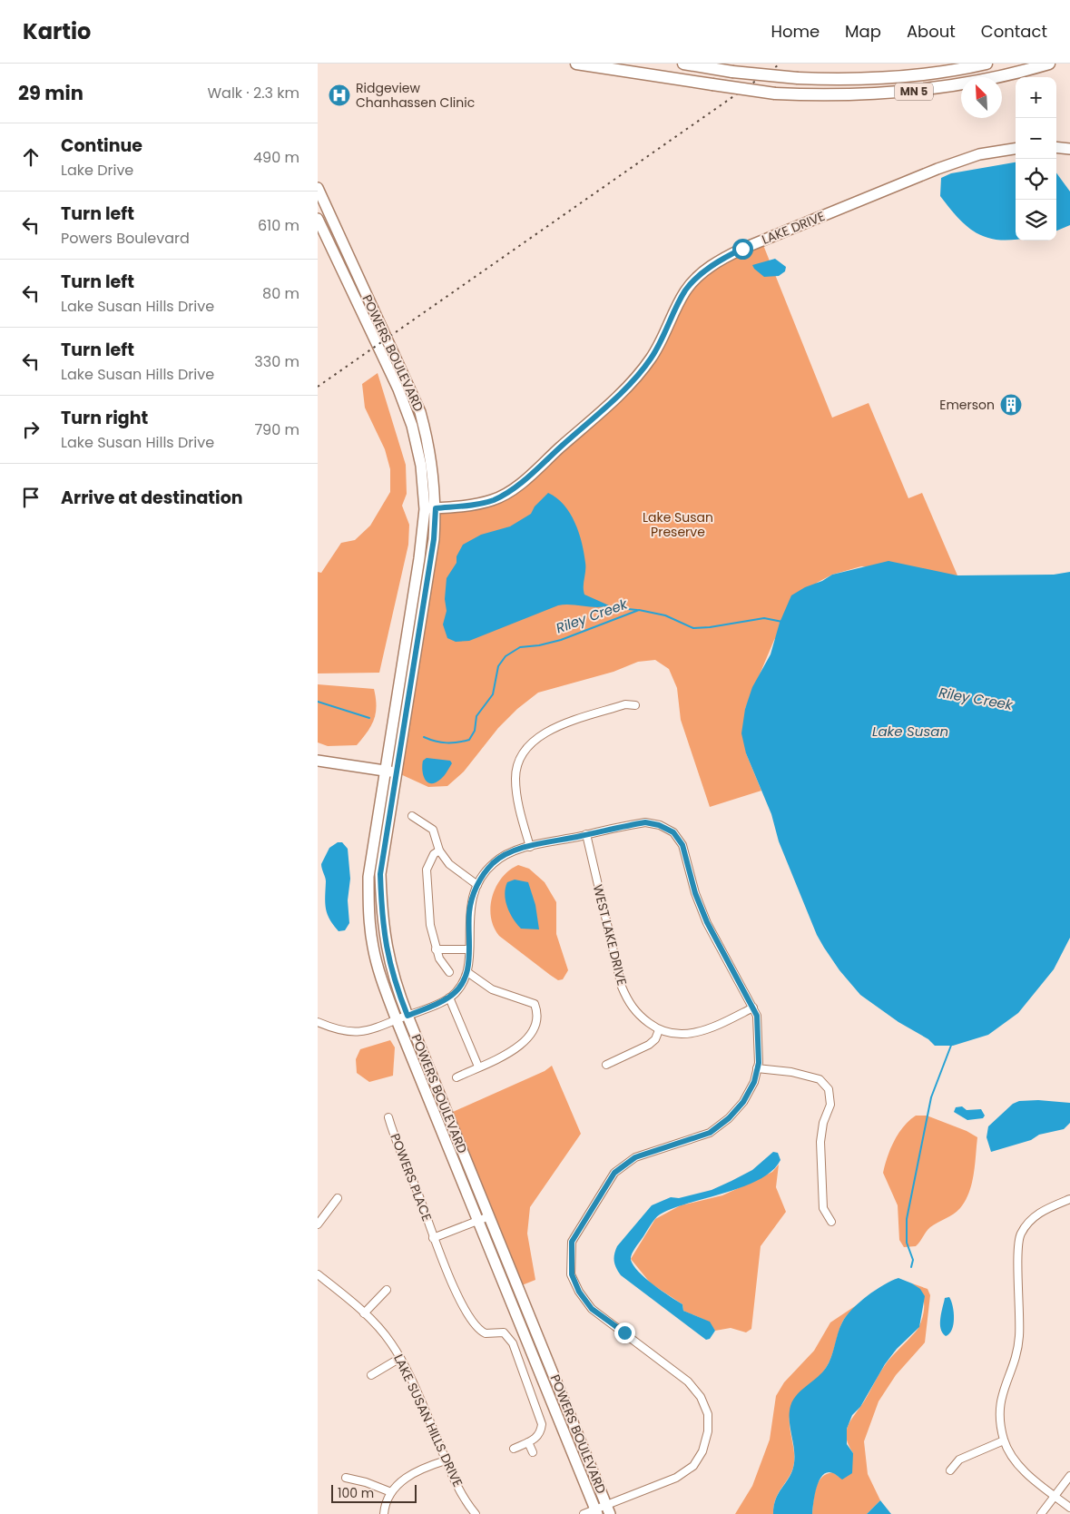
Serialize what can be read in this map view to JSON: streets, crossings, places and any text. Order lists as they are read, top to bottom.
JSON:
{
  "streets": {
    "main road": ["MN 5", "LAKE DRIVE", "POWERS BOULEVARD"],
    "street": ["WEST LAKE DRIVE", "POWERS PLACE", "LAKE SUSAN HILLS DRIVE"]
  },
  "crossings": [
    ["LAKE DRIVE", "POWERS BOULEVARD"],
    ["POWERS BOULEVARD", "POWERS PLACE"]
  ],
  "water": ["Riley Creek", "Lake Susan"],
  "parks": ["Lake Susan Preserve"],
  "places": {
    "hospital": ["Ridgeview Chanhassen Clinic"],
    "building": ["Emerson"]
  },
  "scale_bar": "100 m",
  "north": "top left",
  "page": {
    "header": "Kartio",
    "nav": [
      "Home",
      "Map",
      "About",
      "Contact"
    ],
    "heading": ["29 min", "Walk · 2.3 km"],
    "map_buttons": ["+", "−"],
    "list": [
      ["Continue", "Lake Drive", "490 m"],
      ["Turn left", "Powers Boulevard", "610 m"],
      ["Turn left", "Lake Susan Hills Drive", "80 m"],
      ["Turn left", "Lake Susan Hills Drive", "330 m"],
      ["Turn right", "Lake Susan Hills Drive", "790 m"],
      "Arrive at destination"
    ],
    "scale": "100 m"
  }
}
